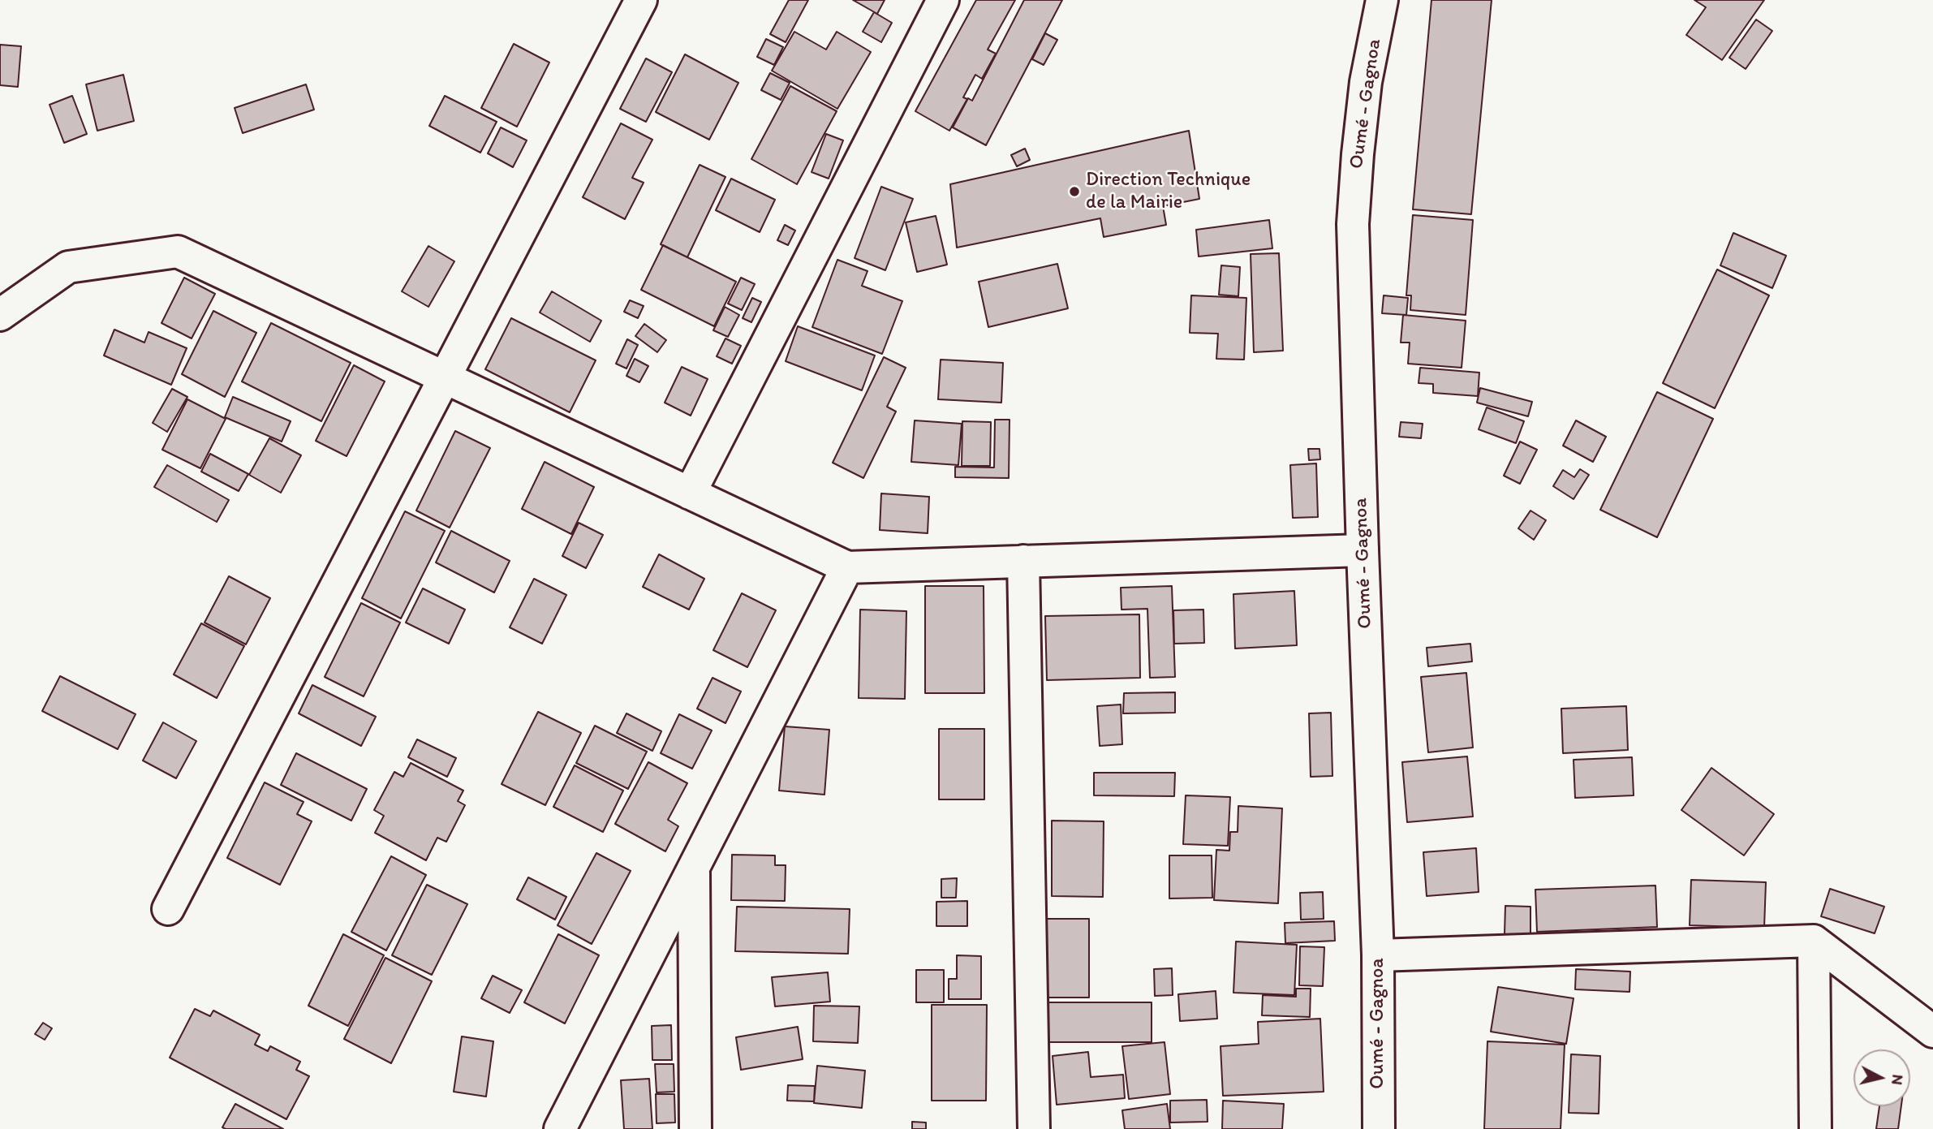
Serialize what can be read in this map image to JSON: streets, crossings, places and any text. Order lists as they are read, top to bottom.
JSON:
{
  "streets": {
    "street": ["Oumé - Gagnoa"]
  },
  "places": ["Direction Technique de la Mairie"],
  "north": "right"
}
